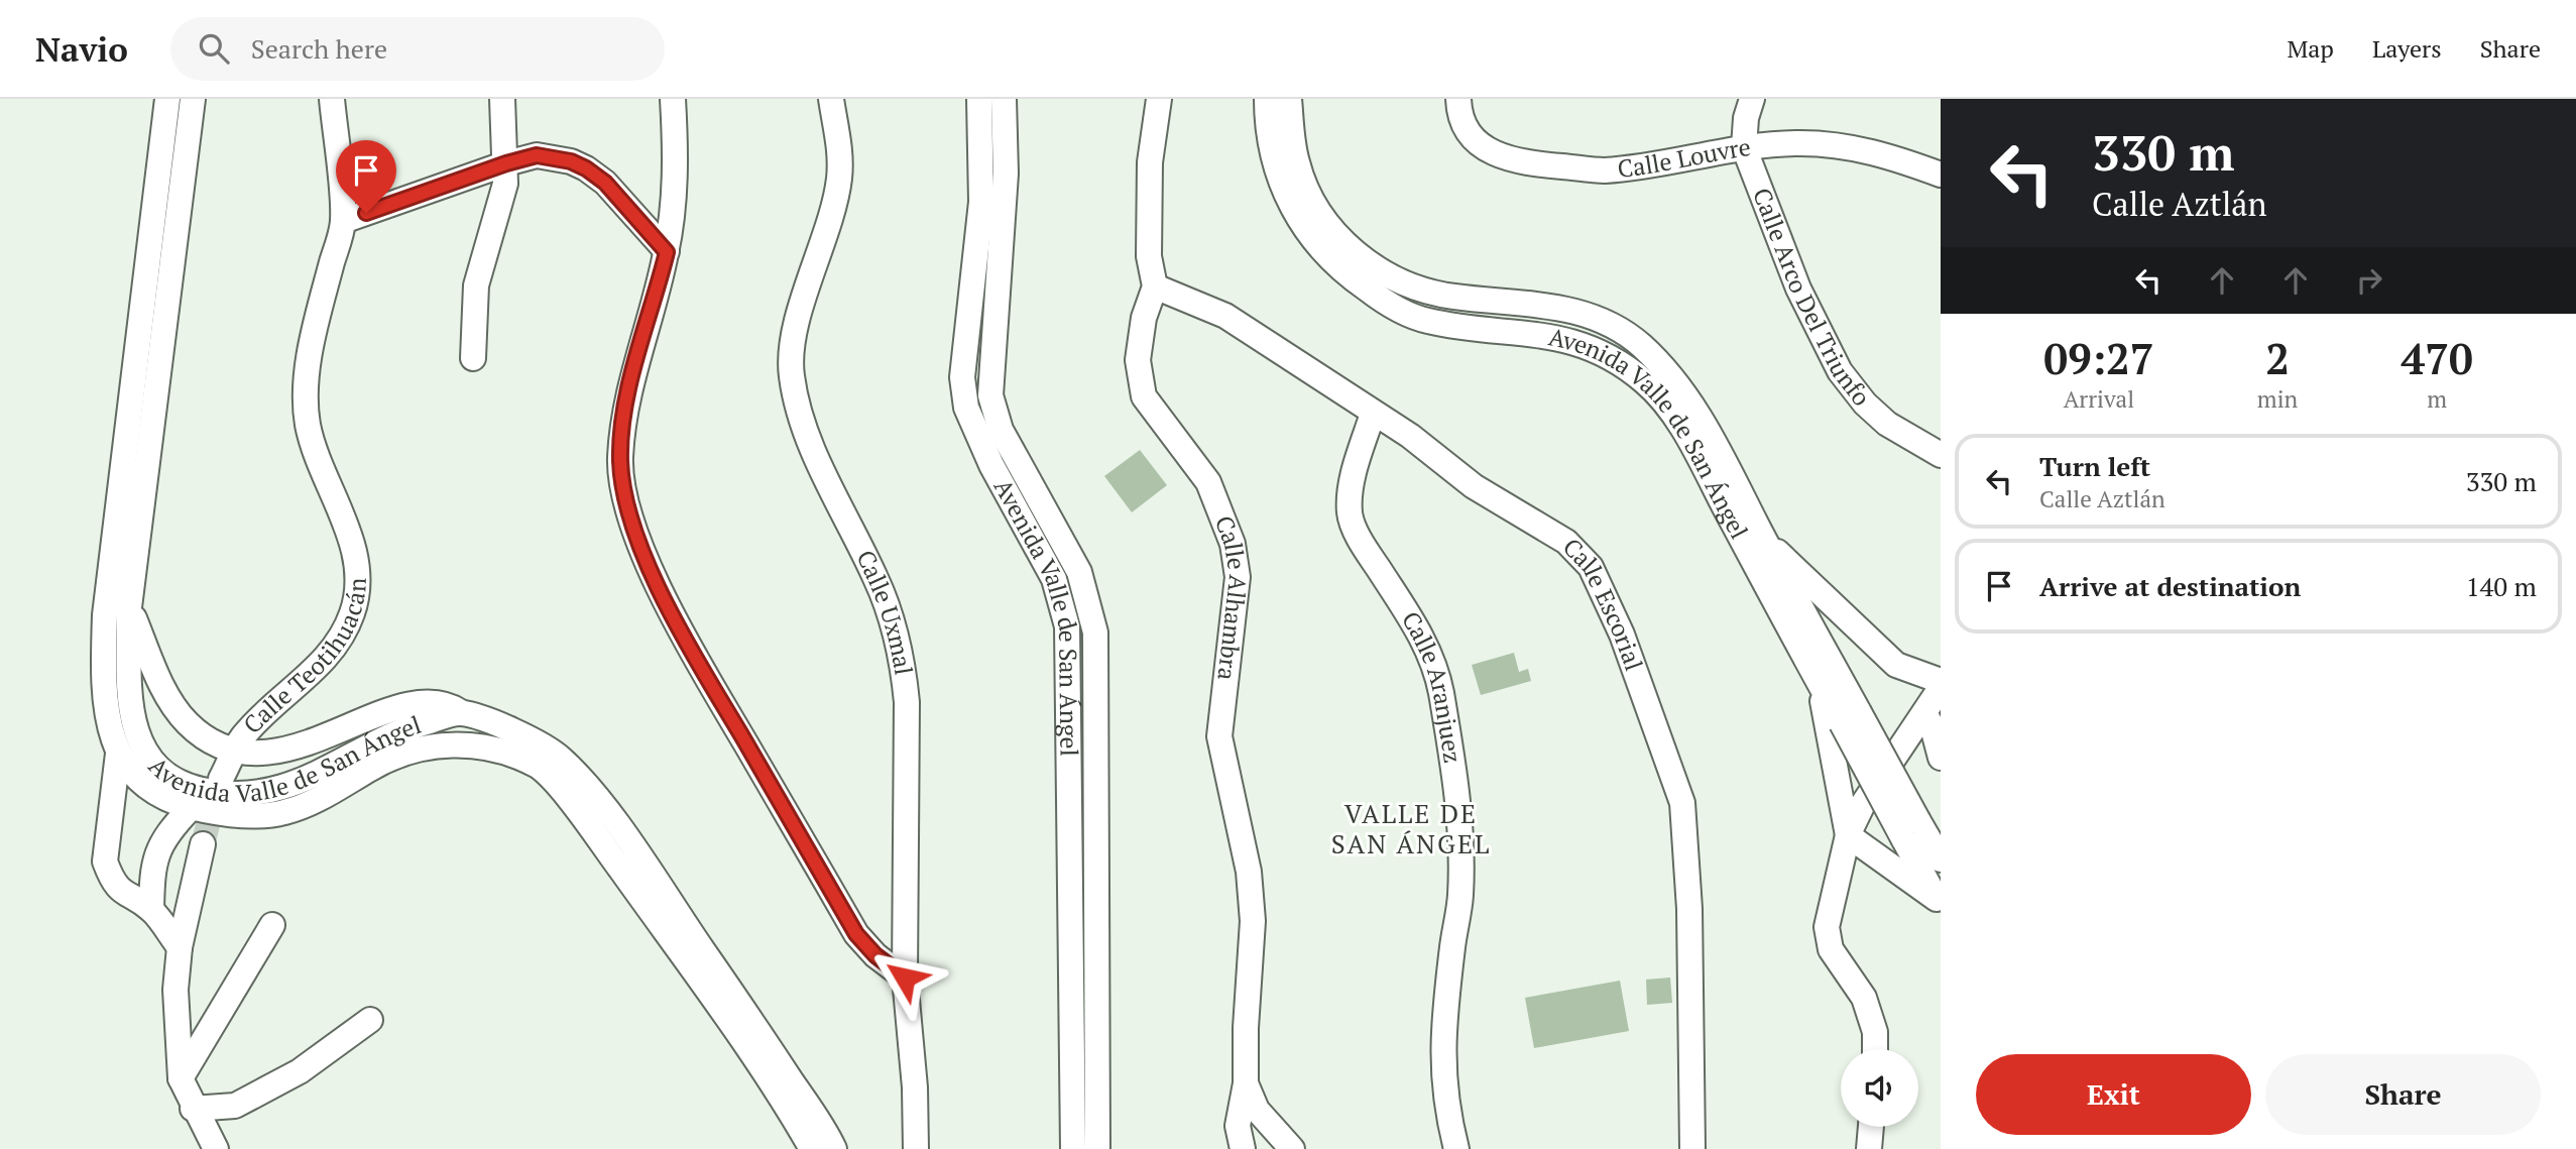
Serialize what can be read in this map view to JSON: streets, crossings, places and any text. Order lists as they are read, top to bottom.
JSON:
{
  "streets": {
    "street": [
      "Calle Louvre",
      "Calle Arco Del Triunfo",
      "Avenida Valle de San Ángel",
      "Calle Alhambra",
      "Calle Escorial",
      "Calle Uxmal",
      "Calle Teotihuacán",
      "Calle Aranjuez"
    ]
  },
  "crossings": [
    ["Calle Louvre", "Calle Arco Del Triunfo"],
    ["Avenida Valle de San Ángel", "Calle Teotihuacán"],
    ["Calle Alhambra", "Calle Escorial"],
    ["Calle Escorial", "Calle Aranjuez"]
  ],
  "districts": ["VALLE DE SAN ÁNGEL"],
  "page": {
    "header": "Navio",
    "search": "Search here",
    "nav": ["Map", "Layers", "Share"],
    "turn": ["330 m", "Calle Aztlán"],
    "eta": [
      "09:27",
      "Arrival",
      "2",
      "min",
      "470",
      "m"
    ],
    "list": [
      {
        "name": "Turn left",
        "note": "Calle Aztlán",
        "value": "330 m"
      },
      {
        "name": "Arrive at destination",
        "value": "140 m"
      }
    ],
    "buttons": ["Exit", "Share"]
  }
}
